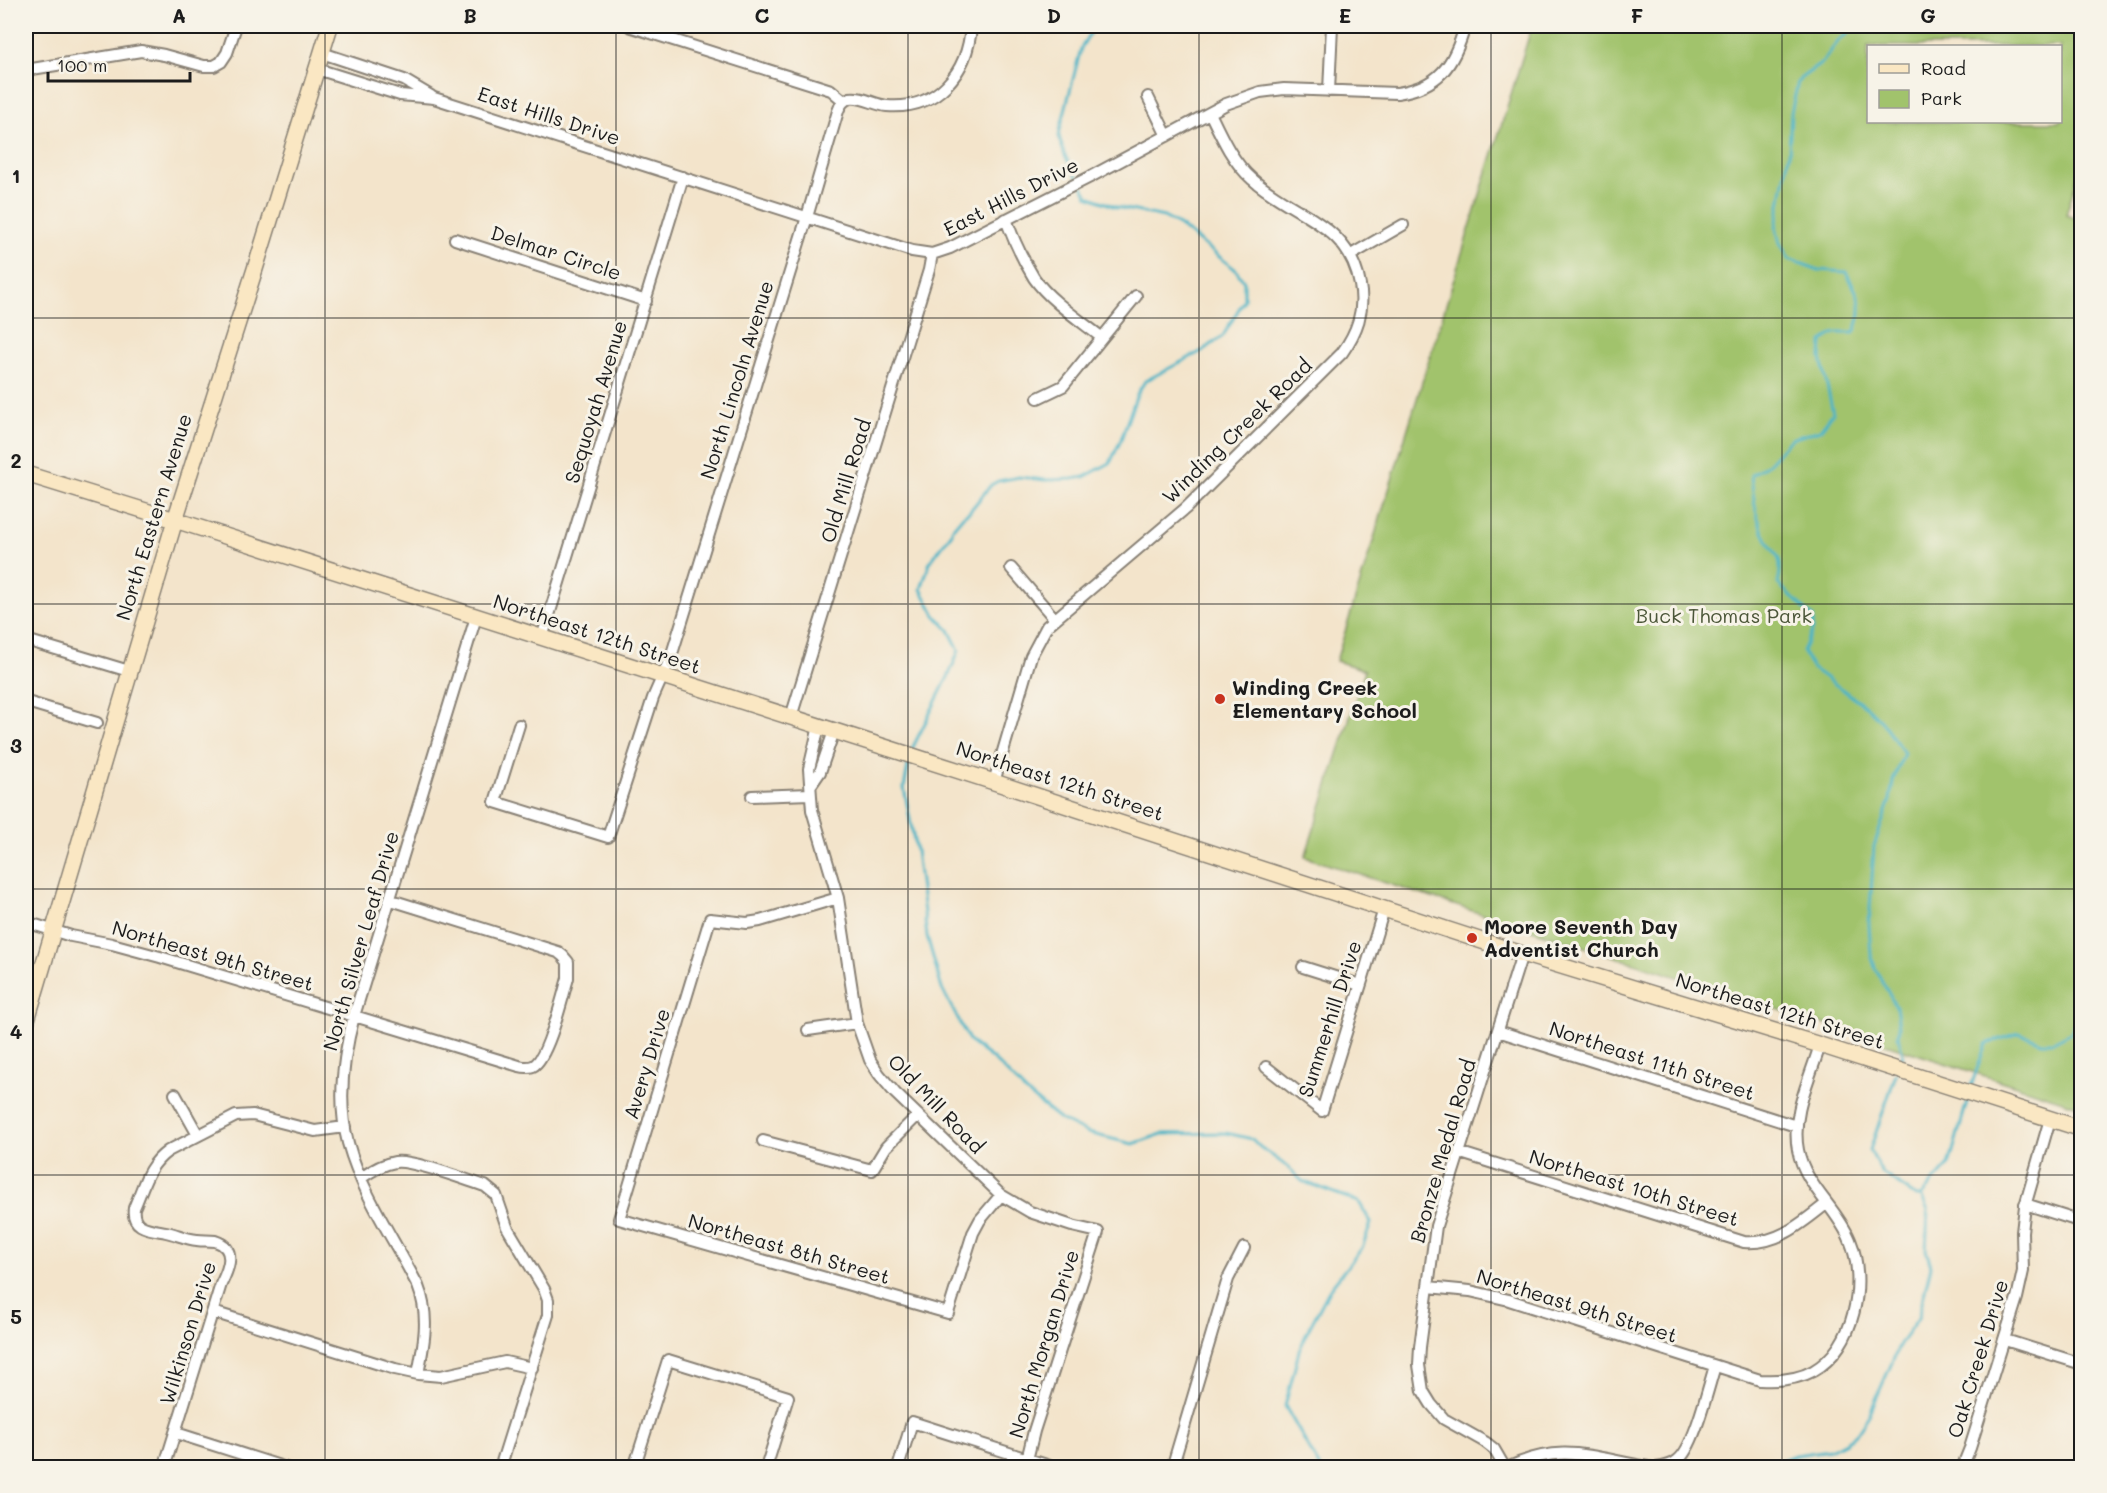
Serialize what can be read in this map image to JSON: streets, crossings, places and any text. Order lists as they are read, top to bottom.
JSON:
{
  "streets": {
    "street": [
      "East Hills Drive",
      "Delmar Circle",
      "North Lincoln Avenue",
      "Sequoyah Avenue",
      "Winding Creek Road",
      "Old Mill Road",
      "North Eastern Avenue",
      "Northeast 12th Street",
      "North Silver Leaf Drive",
      "Northeast 9th Street",
      "Summerhill Drive",
      "Northeast 11th Street",
      "Avery Drive",
      "Bronze Medal Road",
      "Northeast 10th Street",
      "Northeast 8th Street",
      "Wilkinson Drive",
      "North Morgan Drive",
      "Oak Creek Drive"
    ]
  },
  "crossings": [
    ["East Hills Drive", "North Lincoln Avenue"],
    ["East Hills Drive", "Sequoyah Avenue"],
    ["East Hills Drive", "Winding Creek Road"],
    ["East Hills Drive", "Old Mill Road"],
    ["East Hills Drive", "North Eastern Avenue"],
    ["Delmar Circle", "Sequoyah Avenue"],
    ["North Lincoln Avenue", "Northeast 12th Street"],
    ["Sequoyah Avenue", "Northeast 12th Street"],
    ["Winding Creek Road", "Northeast 12th Street"],
    ["Old Mill Road", "Northeast 12th Street"],
    ["Old Mill Road", "Avery Drive"],
    ["Old Mill Road", "Northeast 8th Street"],
    ["Old Mill Road", "North Morgan Drive"],
    ["North Eastern Avenue", "Northeast 12th Street"],
    ["North Eastern Avenue", "Northeast 9th Street"],
    ["Northeast 12th Street", "North Silver Leaf Drive"],
    ["Northeast 12th Street", "Summerhill Drive"],
    ["Northeast 12th Street", "Bronze Medal Road"],
    ["Northeast 12th Street", "Oak Creek Drive"],
    ["North Silver Leaf Drive", "Northeast 9th Street"],
    ["North Silver Leaf Drive", "Wilkinson Drive"],
    ["Northeast 9th Street", "Northeast 11th Street"],
    ["Northeast 9th Street", "Bronze Medal Road"],
    ["Northeast 9th Street", "Northeast 10th Street"],
    ["Northeast 11th Street", "Bronze Medal Road"],
    ["Avery Drive", "Northeast 8th Street"],
    ["Bronze Medal Road", "Northeast 10th Street"]
  ],
  "parks": ["Buck Thomas Park"],
  "places": ["Winding Creek Elementary School", "Moore Seventh Day Adventist Church"],
  "legend": ["Road", "Park"],
  "scale_bar": "100 m",
  "grid": {
    "columns": [
      "A",
      "B",
      "C",
      "D",
      "E",
      "F",
      "G"
    ],
    "rows": [
      "1",
      "2",
      "3",
      "4",
      "5"
    ]
  }
}
